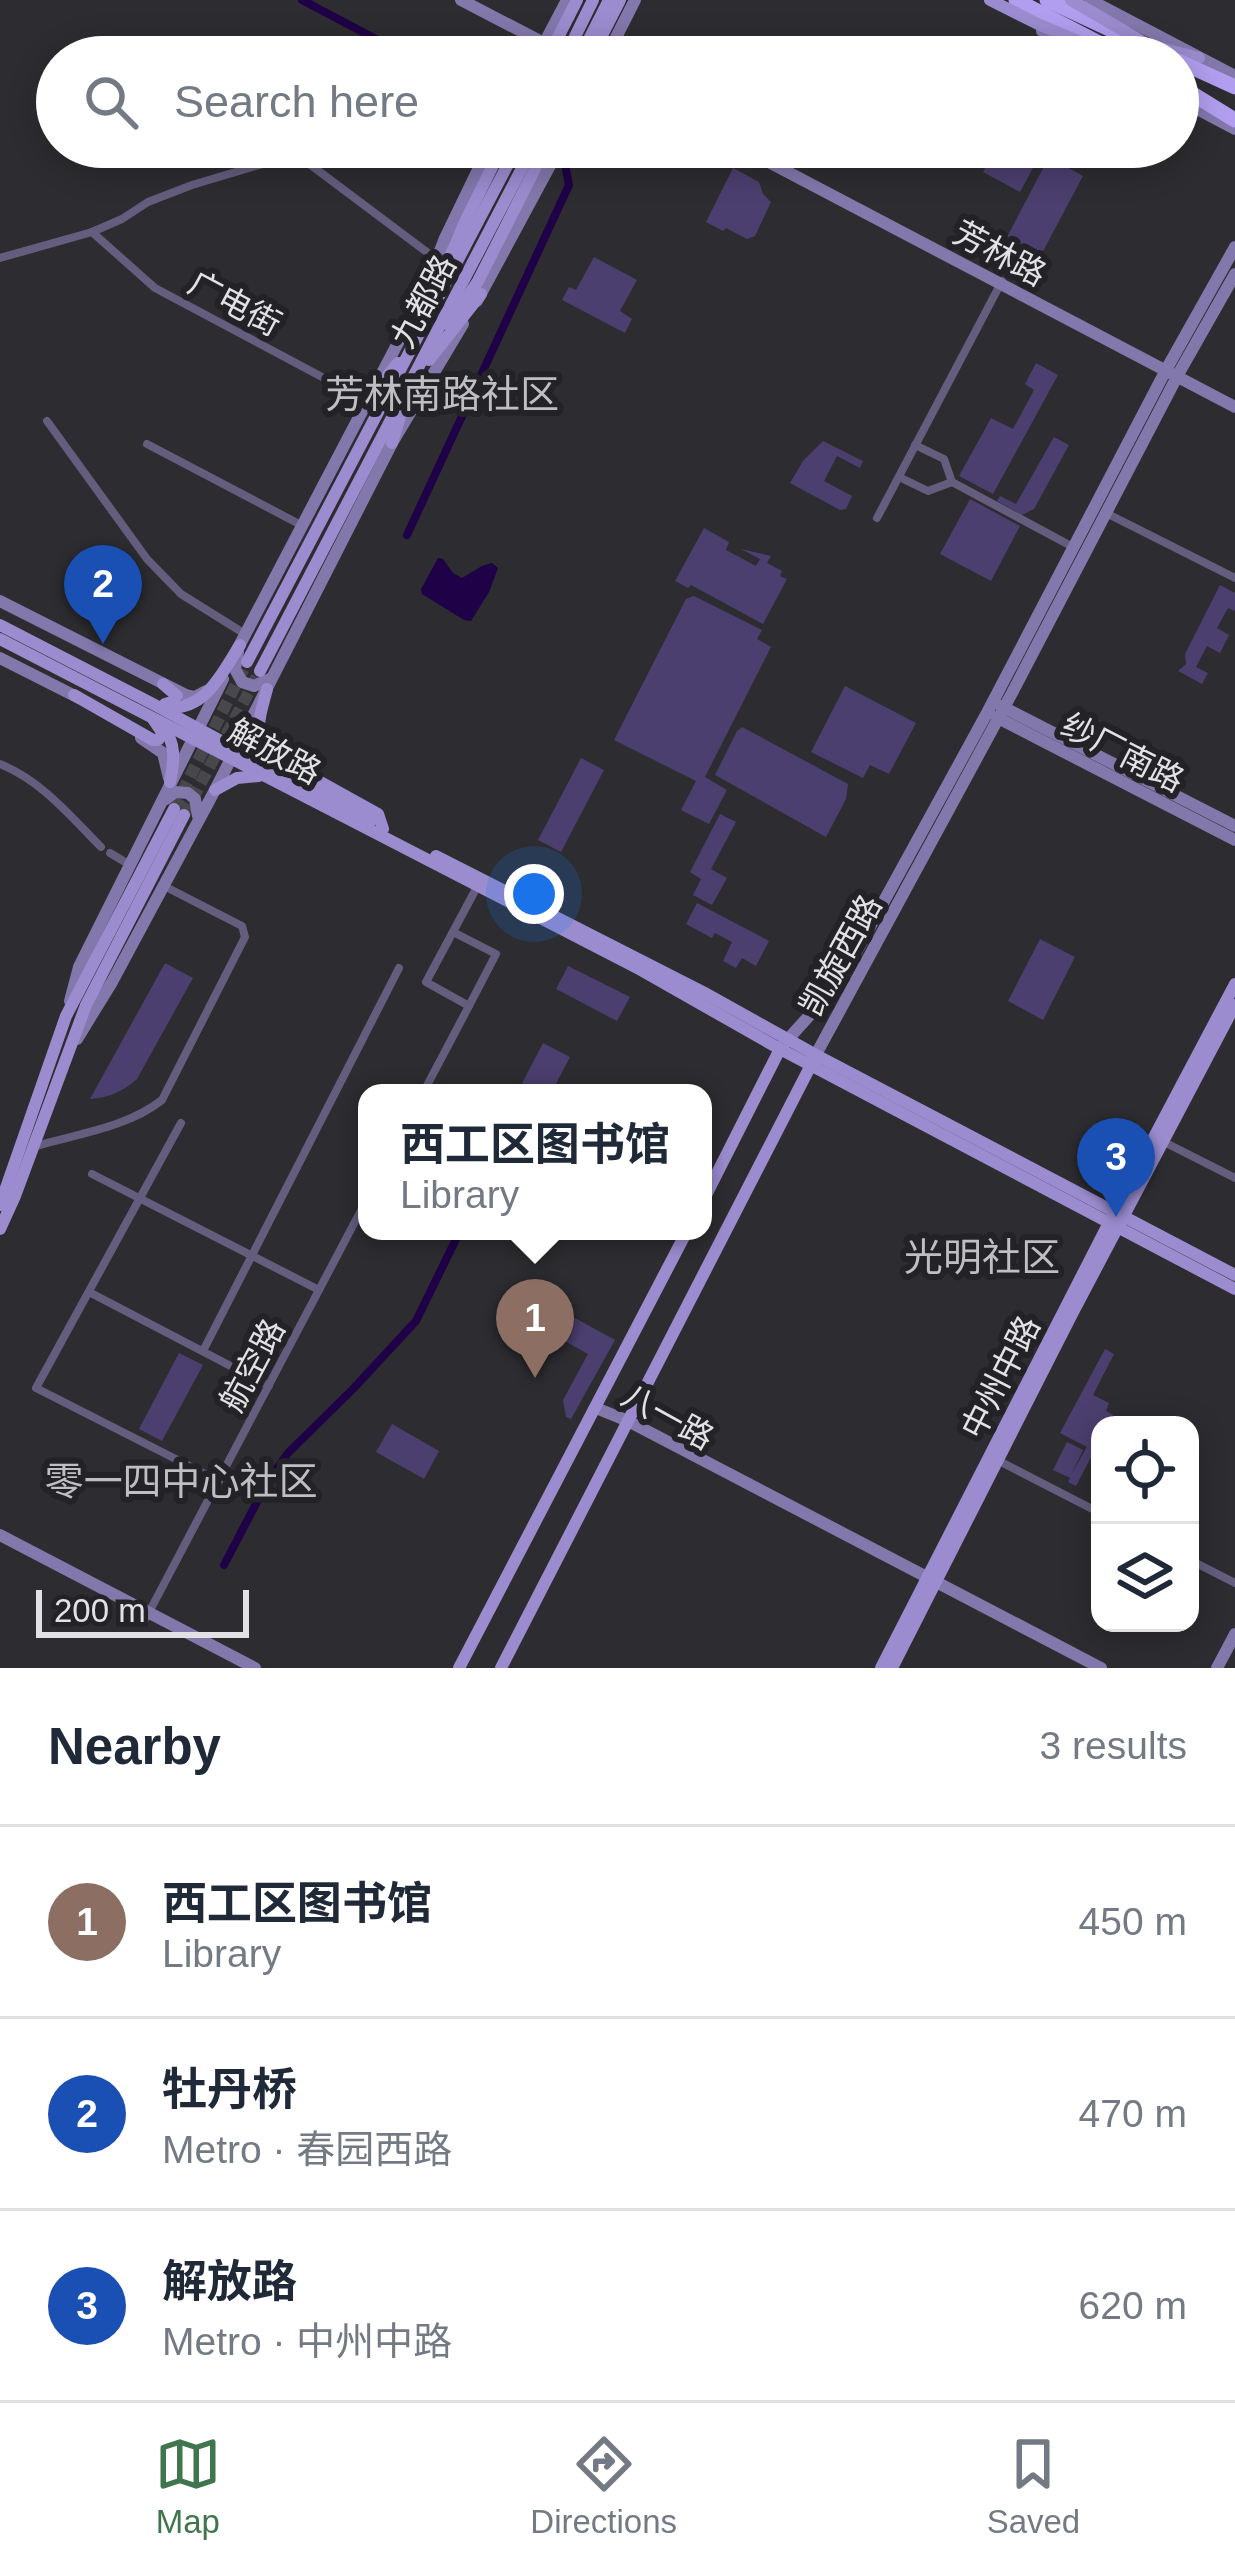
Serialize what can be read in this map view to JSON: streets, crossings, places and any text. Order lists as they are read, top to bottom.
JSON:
{
  "streets": {
    "main road": [
      "芳林路",
      "九都路",
      "解放路",
      "纱厂南路",
      "凯旋西路",
      "中州中路",
      "八一路"
    ],
    "street": ["广电街", "航空路"]
  },
  "crossings": [
    ["芳林路", "凯旋西路"],
    ["九都路", "广电街"],
    ["九都路", "解放路"],
    ["解放路", "凯旋西路"],
    ["解放路", "中州中路"],
    ["纱厂南路", "凯旋西路"],
    ["凯旋西路", "八一路"],
    ["中州中路", "八一路"]
  ],
  "districts": ["芳林南路社区", "光明社区", "零一四中心社区"],
  "scale_bar": "200 m",
  "page": {
    "search": "Search here",
    "pins": ["2", "3", "1"],
    "popup": ["西工区图书馆", "Library"],
    "scale": "200 m",
    "heading": ["Nearby", "3 results"],
    "list": [
      {
        "mark": "1",
        "name": "西工区图书馆",
        "note": "Library",
        "value": "450 m"
      },
      {
        "mark": "2",
        "name": "牡丹桥",
        "note": "Metro · 春园西路",
        "value": "470 m"
      },
      {
        "mark": "3",
        "name": "解放路",
        "note": "Metro · 中州中路",
        "value": "620 m"
      }
    ],
    "nav": ["Map", "Directions", "Saved"]
  }
}
